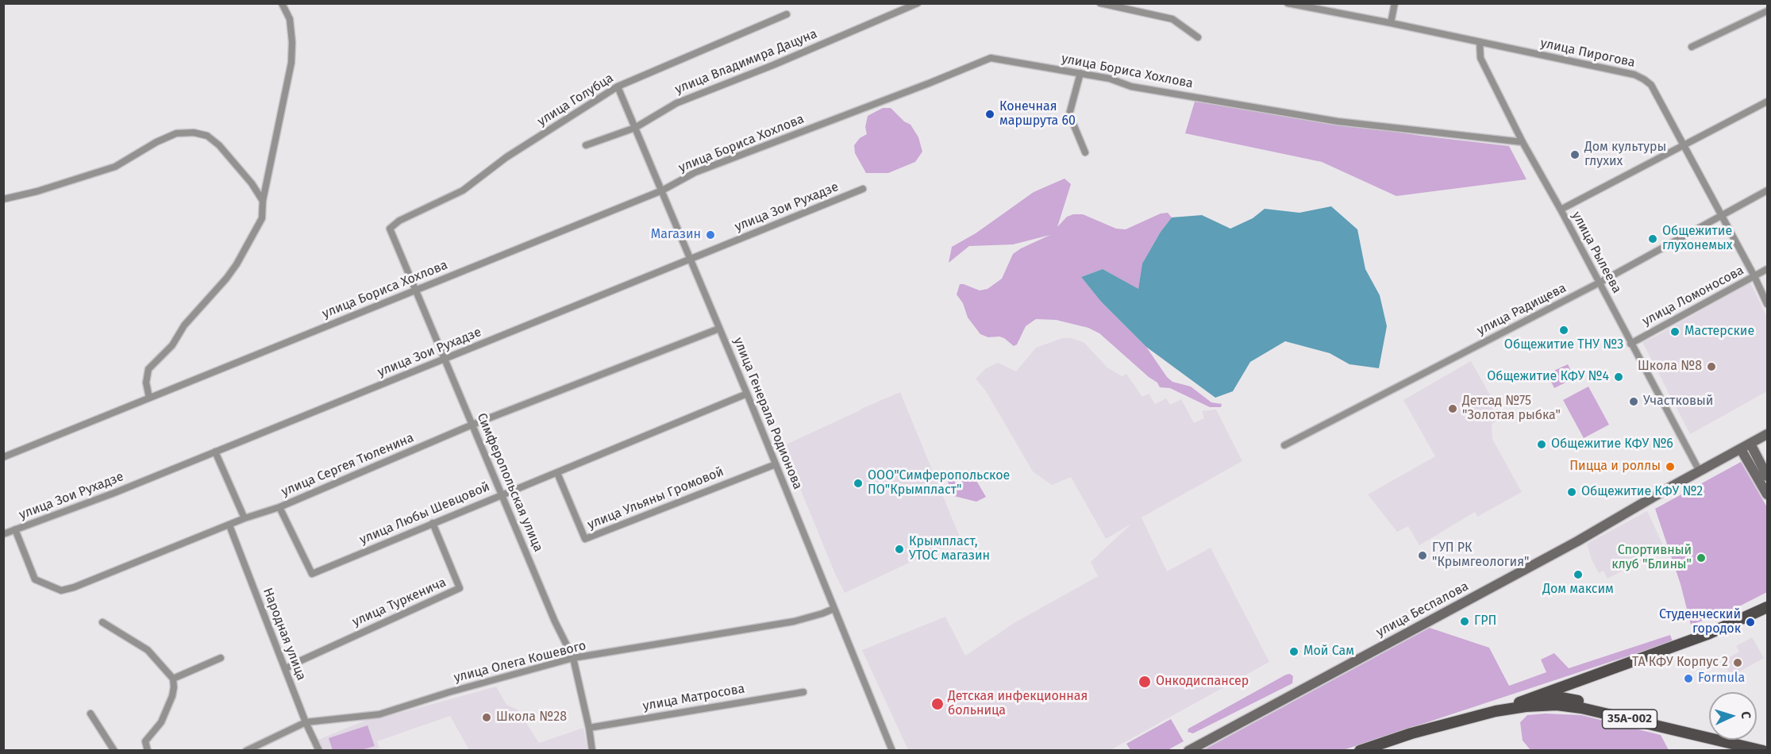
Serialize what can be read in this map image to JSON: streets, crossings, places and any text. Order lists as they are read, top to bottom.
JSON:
{
  "streets": {
    "main road": ["улица Беспалова", "35А-002"],
    "street": [
      "улица Пирогова",
      "улица Владимира Дацуна",
      "улица Бориса Хохлова",
      "улица Голубца",
      "улица Зои Рухадзе",
      "улица Рылеева",
      "улица Ломоносова",
      "улица Радищева",
      "улица Генерала Родионова",
      "улица Сергея Тюленина",
      "Симферопольская улица",
      "улица Ульяны Громовой",
      "улица Любы Шевцовой",
      "улица Туркенича",
      "Народная улица",
      "улица Олега Кошевого",
      "улица Матросова"
    ]
  },
  "crossings": [
    ["улица Пирогова", "улица Рылеева"],
    ["улица Пирогова", "улица Ломоносова"],
    ["улица Пирогова", "улица Радищева"],
    ["улица Владимира Дацуна", "улица Генерала Родионова"],
    ["улица Бориса Хохлова", "улица Рылеева"],
    ["улица Бориса Хохлова", "улица Генерала Родионова"],
    ["улица Бориса Хохлова", "Симферопольская улица"],
    ["улица Голубца", "улица Генерала Родионова"],
    ["улица Голубца", "Симферопольская улица"],
    ["улица Зои Рухадзе", "улица Генерала Родионова"],
    ["улица Зои Рухадзе", "улица Сергея Тюленина"],
    ["улица Зои Рухадзе", "Симферопольская улица"],
    ["улица Рылеева", "улица Ломоносова"],
    ["улица Рылеева", "улица Радищева"],
    ["улица Рылеева", "улица Беспалова"],
    ["улица Генерала Родионова", "улица Сергея Тюленина"],
    ["улица Генерала Родионова", "улица Ульяны Громовой"],
    ["улица Генерала Родионова", "улица Любы Шевцовой"],
    ["улица Генерала Родионова", "улица Олега Кошевого"],
    ["улица Сергея Тюленина", "Симферопольская улица"],
    ["улица Сергея Тюленина", "улица Любы Шевцовой"],
    ["улица Сергея Тюленина", "Народная улица"],
    ["Симферопольская улица", "улица Любы Шевцовой"],
    ["Симферопольская улица", "улица Олега Кошевого"],
    ["Симферопольская улица", "улица Матросова"],
    ["улица Ульяны Громовой", "улица Любы Шевцовой"],
    ["улица Любы Шевцовой", "улица Туркенича"],
    ["улица Туркенича", "Народная улица"],
    ["Народная улица", "улица Олега Кошевого"]
  ],
  "places": [
    "Конечная маршрута 60",
    "Дом культуры глухих",
    "Магазин",
    "Общежитие глухонемых",
    "Общежитие ТНУ №3",
    "Мастерские",
    "Школа №8",
    "Общежитие КФУ №4",
    "Участковый",
    "Детсад №75 \"Золотая рыбка\"",
    "Общежитие КФУ №6",
    "Пицца и роллы",
    "ООО\"Симферопольское ПО\"Крымпласт\"",
    "Общежитие КФУ №2",
    "Крымпласт, УТОС магазин",
    "ГУП РК \"Крымгеология\"",
    "Спортивный клуб \"Блины\"",
    "Дом максим",
    "ГРП",
    "Студенческий городок",
    "Мой Сам",
    "ТА КФУ Корпус 2",
    "Formula",
    "Онкодиспансер",
    "Детская инфекционная больница",
    "Школа №28"
  ],
  "north": "right"
}
